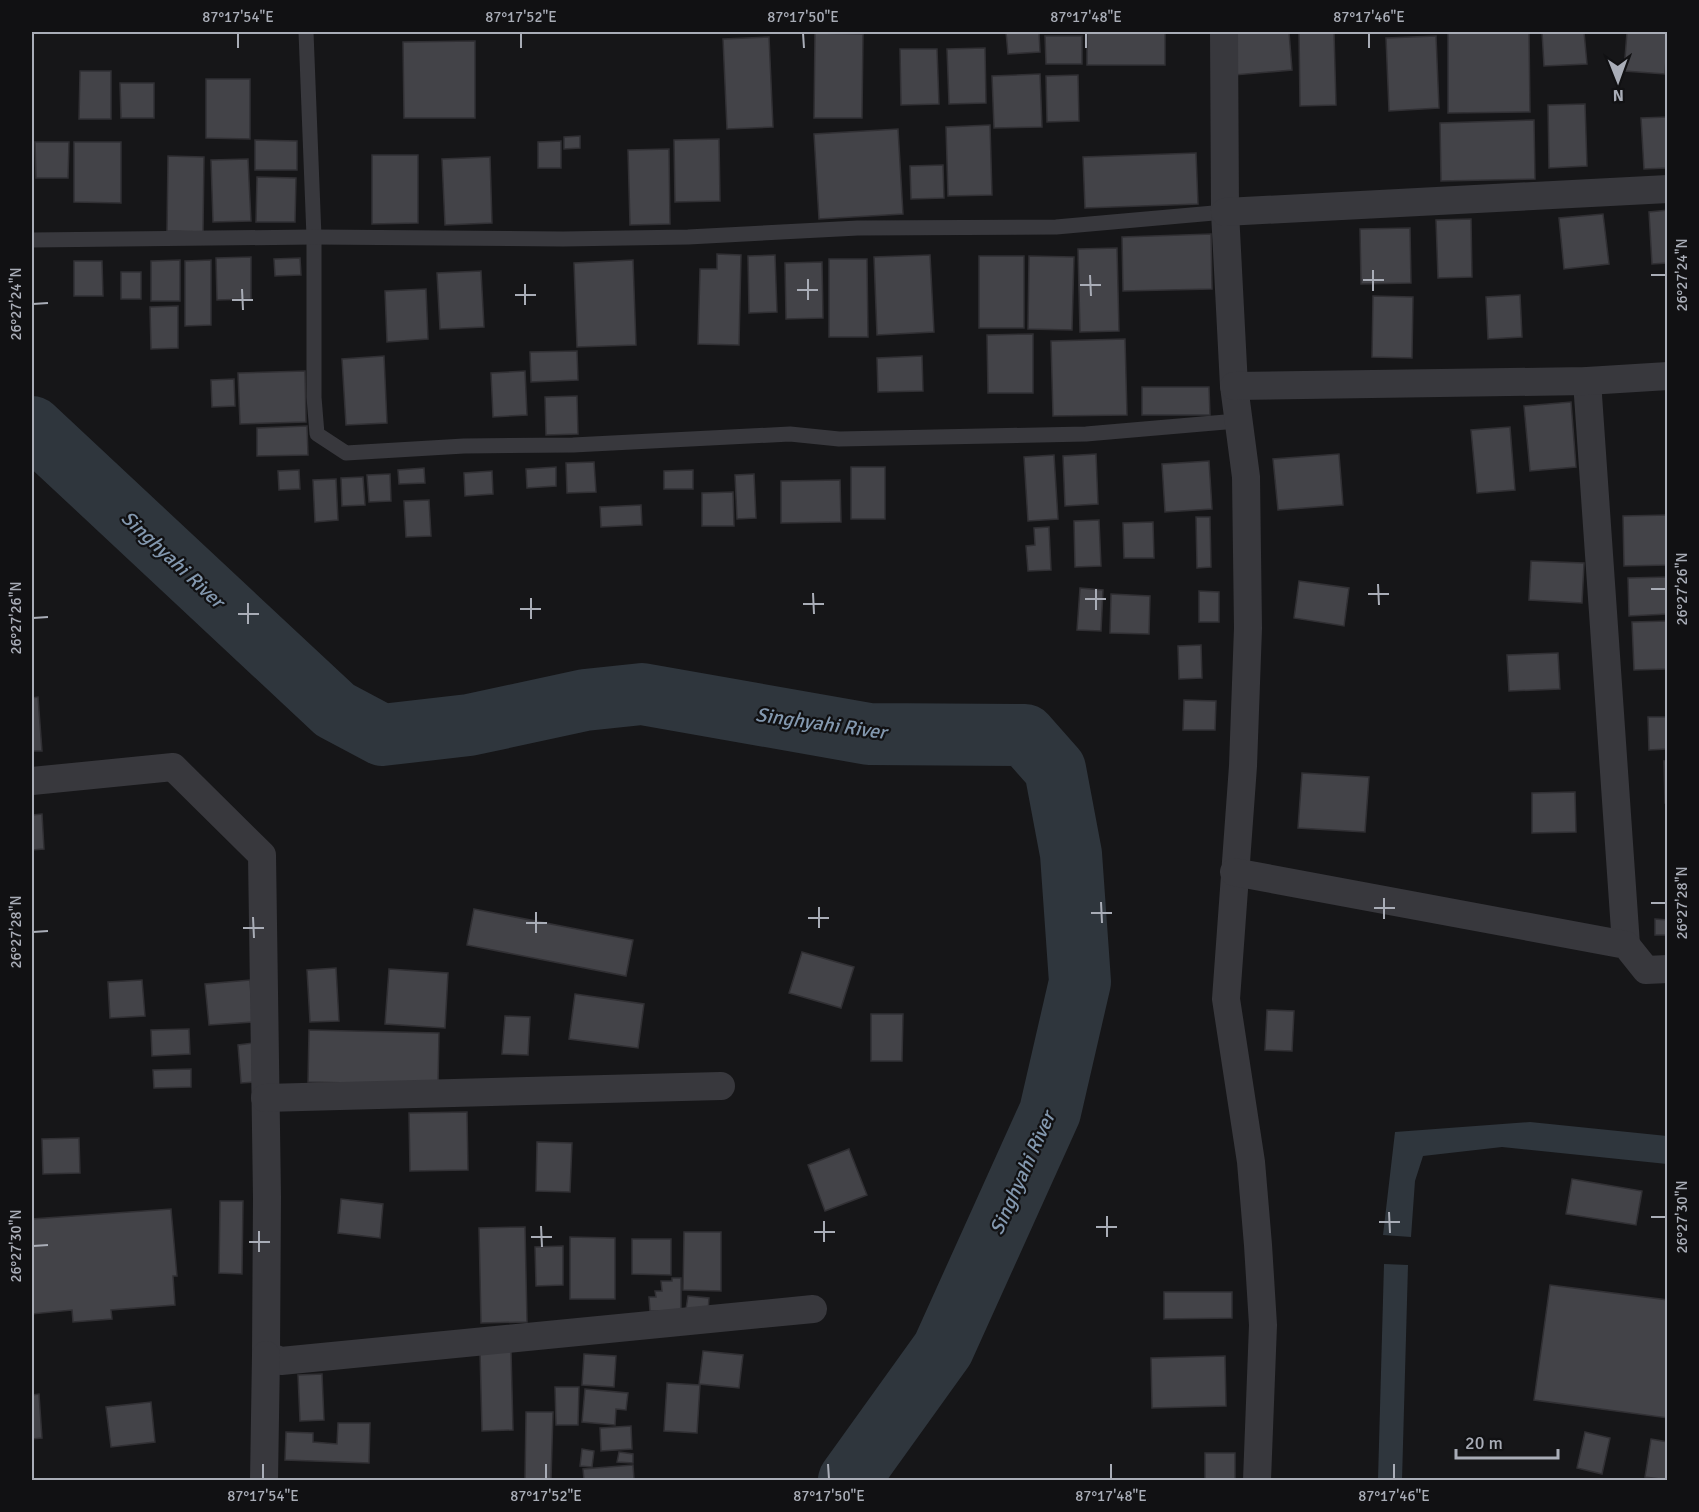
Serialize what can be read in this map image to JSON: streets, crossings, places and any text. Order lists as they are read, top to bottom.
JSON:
{
  "water": ["Singhyahi River"],
  "scale_bar": "20 m",
  "north": "bottom",
  "coordinates": [
    "87°17'54\"E",
    "87°17'52\"E",
    "87°17'50\"E",
    "87°17'48\"E",
    "87°17'46\"E",
    "26°27'24\"N",
    "26°27'26\"N",
    "26°27'28\"N",
    "26°27'30\"N"
  ]
}
